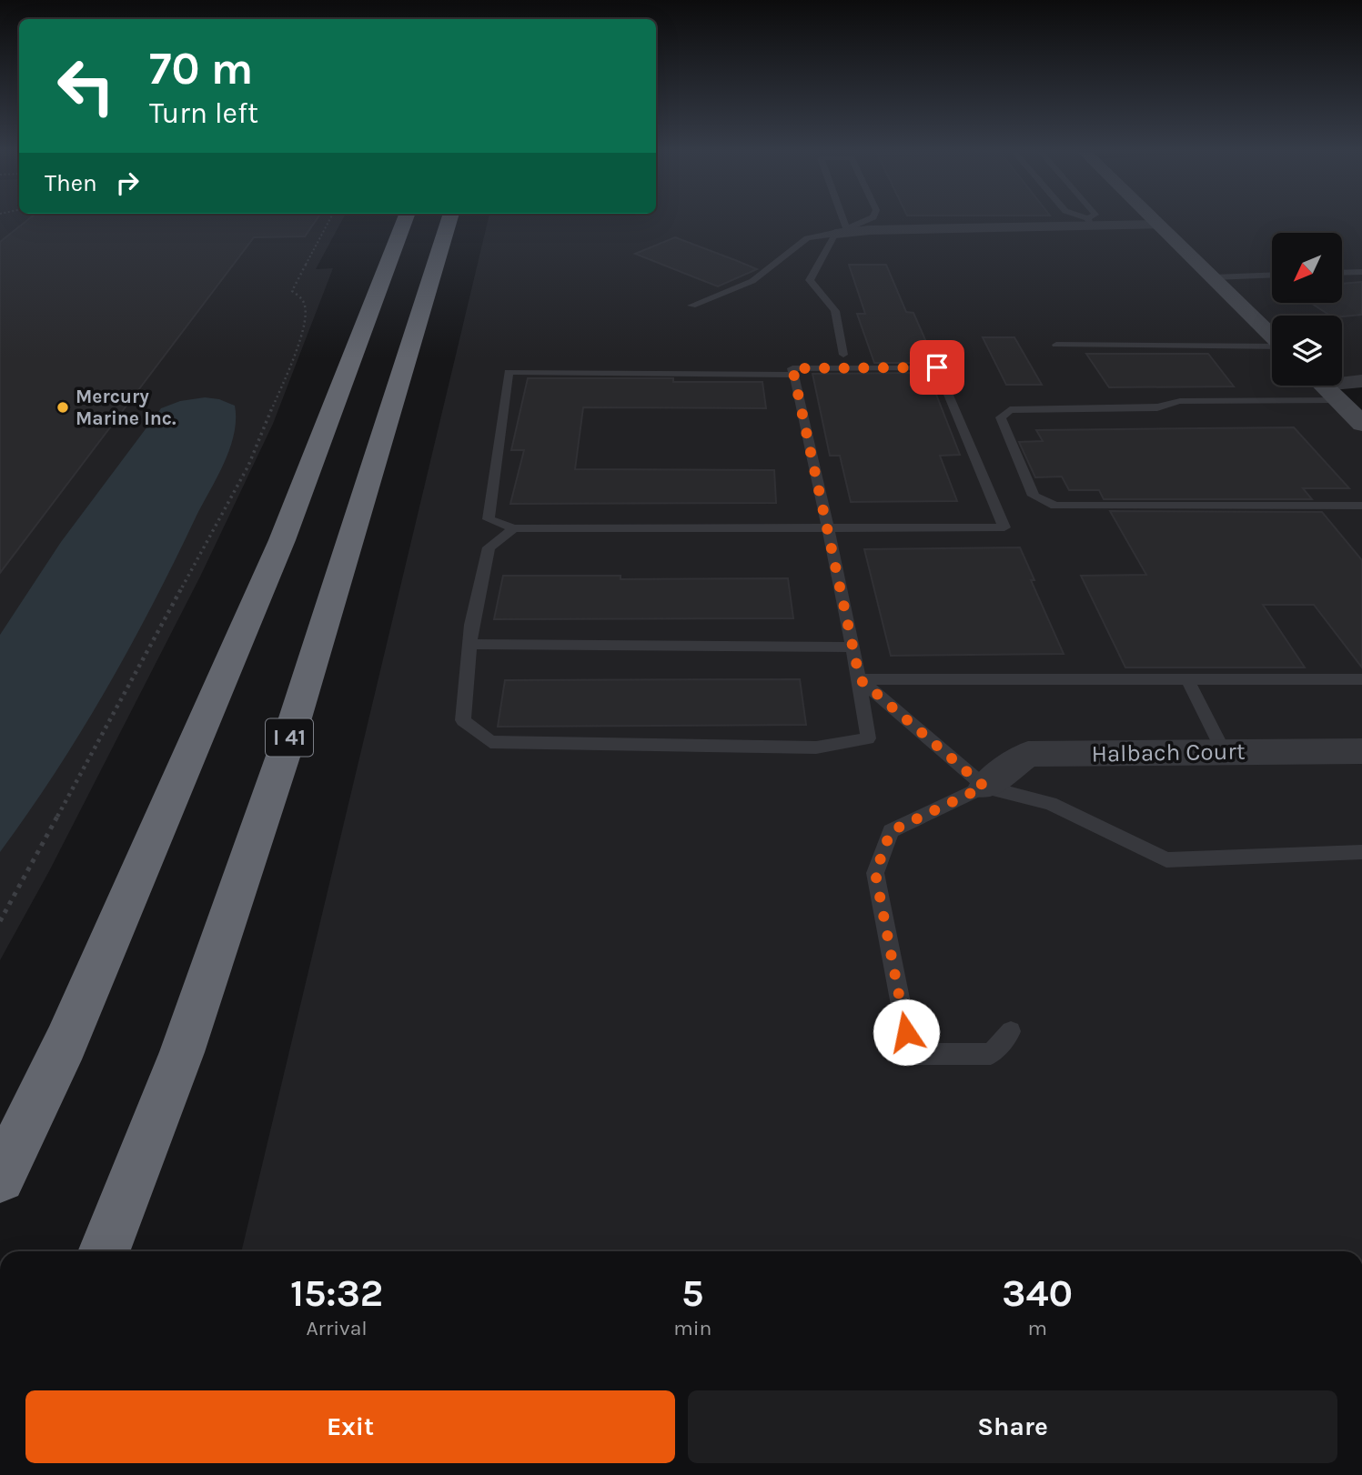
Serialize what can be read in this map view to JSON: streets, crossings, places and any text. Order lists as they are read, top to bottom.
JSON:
{
  "streets": {
    "highway": ["I 41"],
    "street": ["Halbach Court"]
  },
  "places": ["Mercury Marine Inc."],
  "north": "bottom left",
  "page": {
    "turn": ["70 m", "Turn left"],
    "then": "Then",
    "eta": [
      "15:32",
      "Arrival",
      "5",
      "min",
      "340",
      "m"
    ],
    "buttons": ["Exit", "Share"]
  }
}
